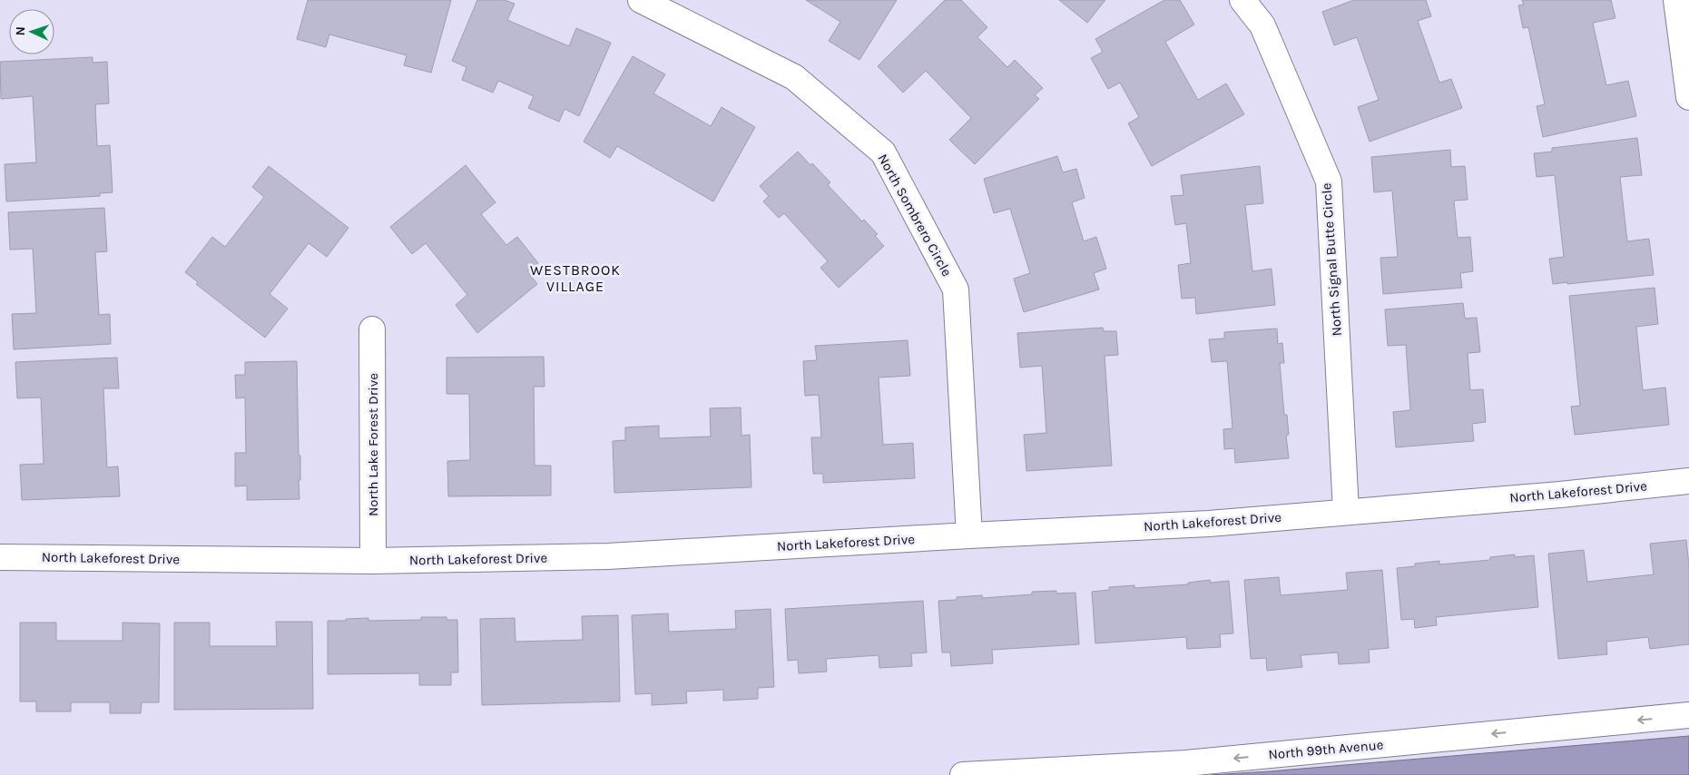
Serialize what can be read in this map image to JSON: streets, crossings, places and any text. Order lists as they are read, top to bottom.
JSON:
{
  "streets": {
    "street": [
      "North Sombrero Circle",
      "North Signal Butte Circle",
      "North Lake Forest Drive",
      "North Lakeforest Drive",
      "North 99th Avenue"
    ]
  },
  "crossings": [
    ["North Sombrero Circle", "North Lakeforest Drive"],
    ["North Signal Butte Circle", "North Lakeforest Drive"],
    ["North Lake Forest Drive", "North Lakeforest Drive"]
  ],
  "one_way": ["North 99th Avenue"],
  "districts": ["WESTBROOK VILLAGE"],
  "north": "left"
}
